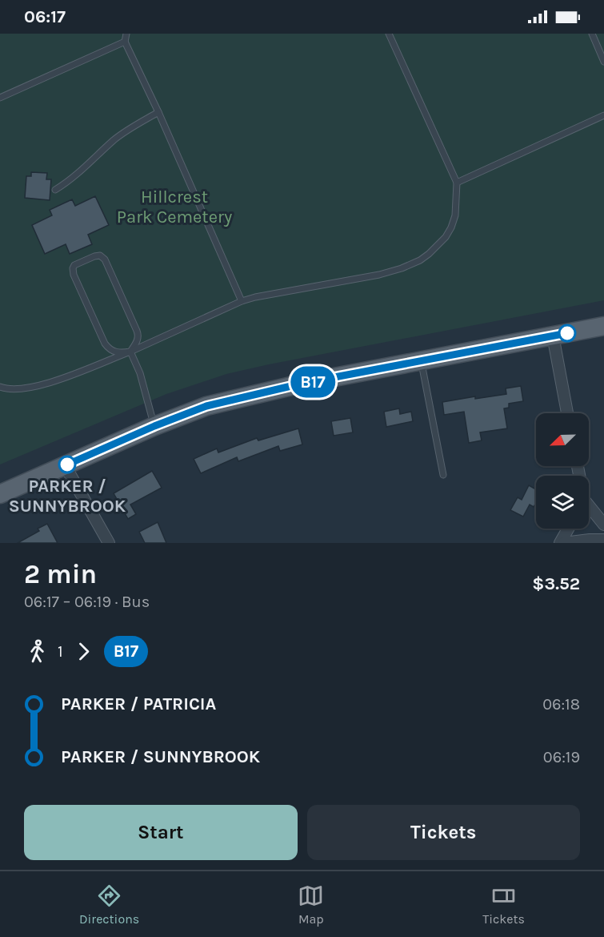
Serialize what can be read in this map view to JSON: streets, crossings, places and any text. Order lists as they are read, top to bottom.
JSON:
{
  "parks": ["Hillcrest Park Cemetery"],
  "places": ["PARKER / SUNNYBROOK"],
  "lines": ["bus line B17"],
  "north": "bottom left",
  "page": {
    "status": "06:17",
    "on_map": "B17",
    "heading": ["2 min", "06:17 – 06:19 · Bus", "$3.52"],
    "legs": ["1", "B17"],
    "list": [
      {
        "name": "PARKER / PATRICIA",
        "value": "06:18"
      },
      {
        "name": "PARKER / SUNNYBROOK",
        "value": "06:19"
      }
    ],
    "buttons": ["Start", "Tickets"],
    "tabs": ["Directions", "Map", "Tickets"]
  }
}
